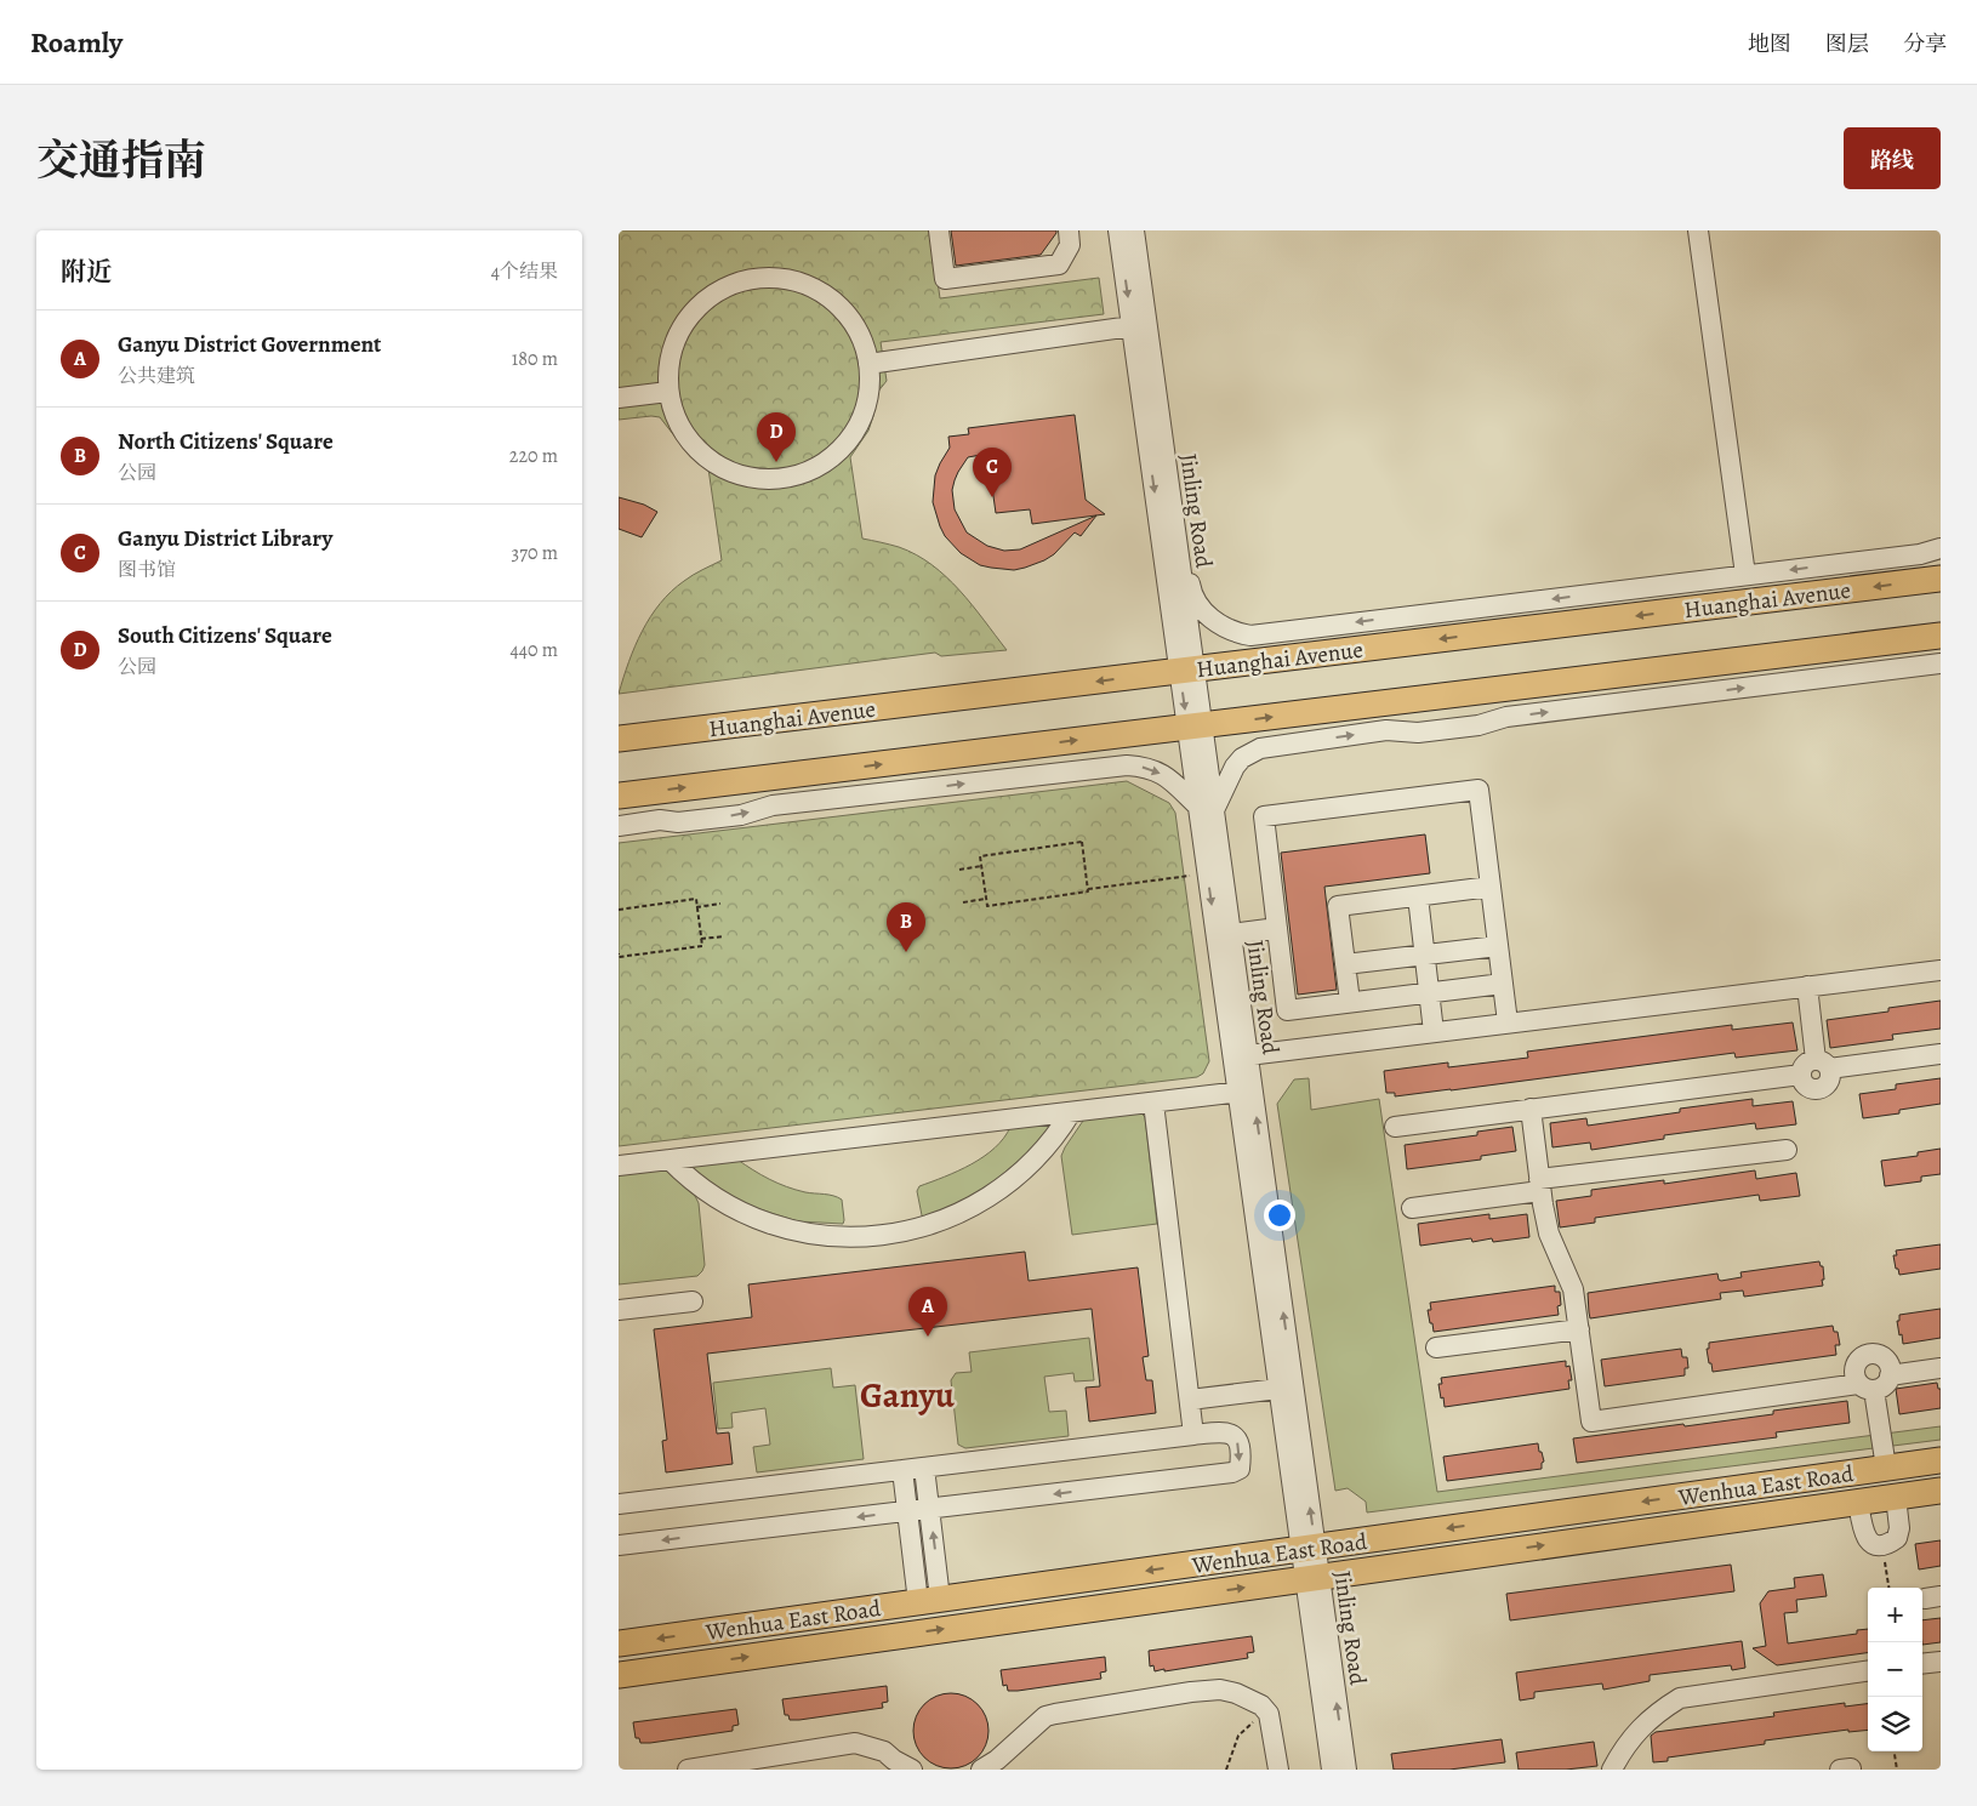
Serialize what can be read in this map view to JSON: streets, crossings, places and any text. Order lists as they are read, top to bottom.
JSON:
{
  "streets": {
    "main road": ["Huanghai Avenue", "Wenhua East Road"],
    "street": ["Jinling Road"]
  },
  "crossings": [
    ["Jinling Road", "Huanghai Avenue"],
    ["Jinling Road", "Wenhua East Road"]
  ],
  "districts": ["Ganyu"],
  "page": {
    "header": "Roamly",
    "nav": ["地图", "图层", "分享"],
    "title": "交通指南",
    "buttons": "路线",
    "heading": ["附近", "4个结果"],
    "list": [
      {
        "mark": "A",
        "name": "Ganyu District Government",
        "note": "公共建筑",
        "value": "180 m"
      },
      {
        "mark": "B",
        "name": "North Citizens' Square",
        "note": "公园",
        "value": "220 m"
      },
      {
        "mark": "C",
        "name": "Ganyu District Library",
        "note": "图书馆",
        "value": "370 m"
      },
      {
        "mark": "D",
        "name": "South Citizens' Square",
        "note": "公园",
        "value": "440 m"
      }
    ],
    "pins": [
      "D",
      "C",
      "B",
      "A"
    ],
    "map_buttons": ["+", "−"]
  }
}
